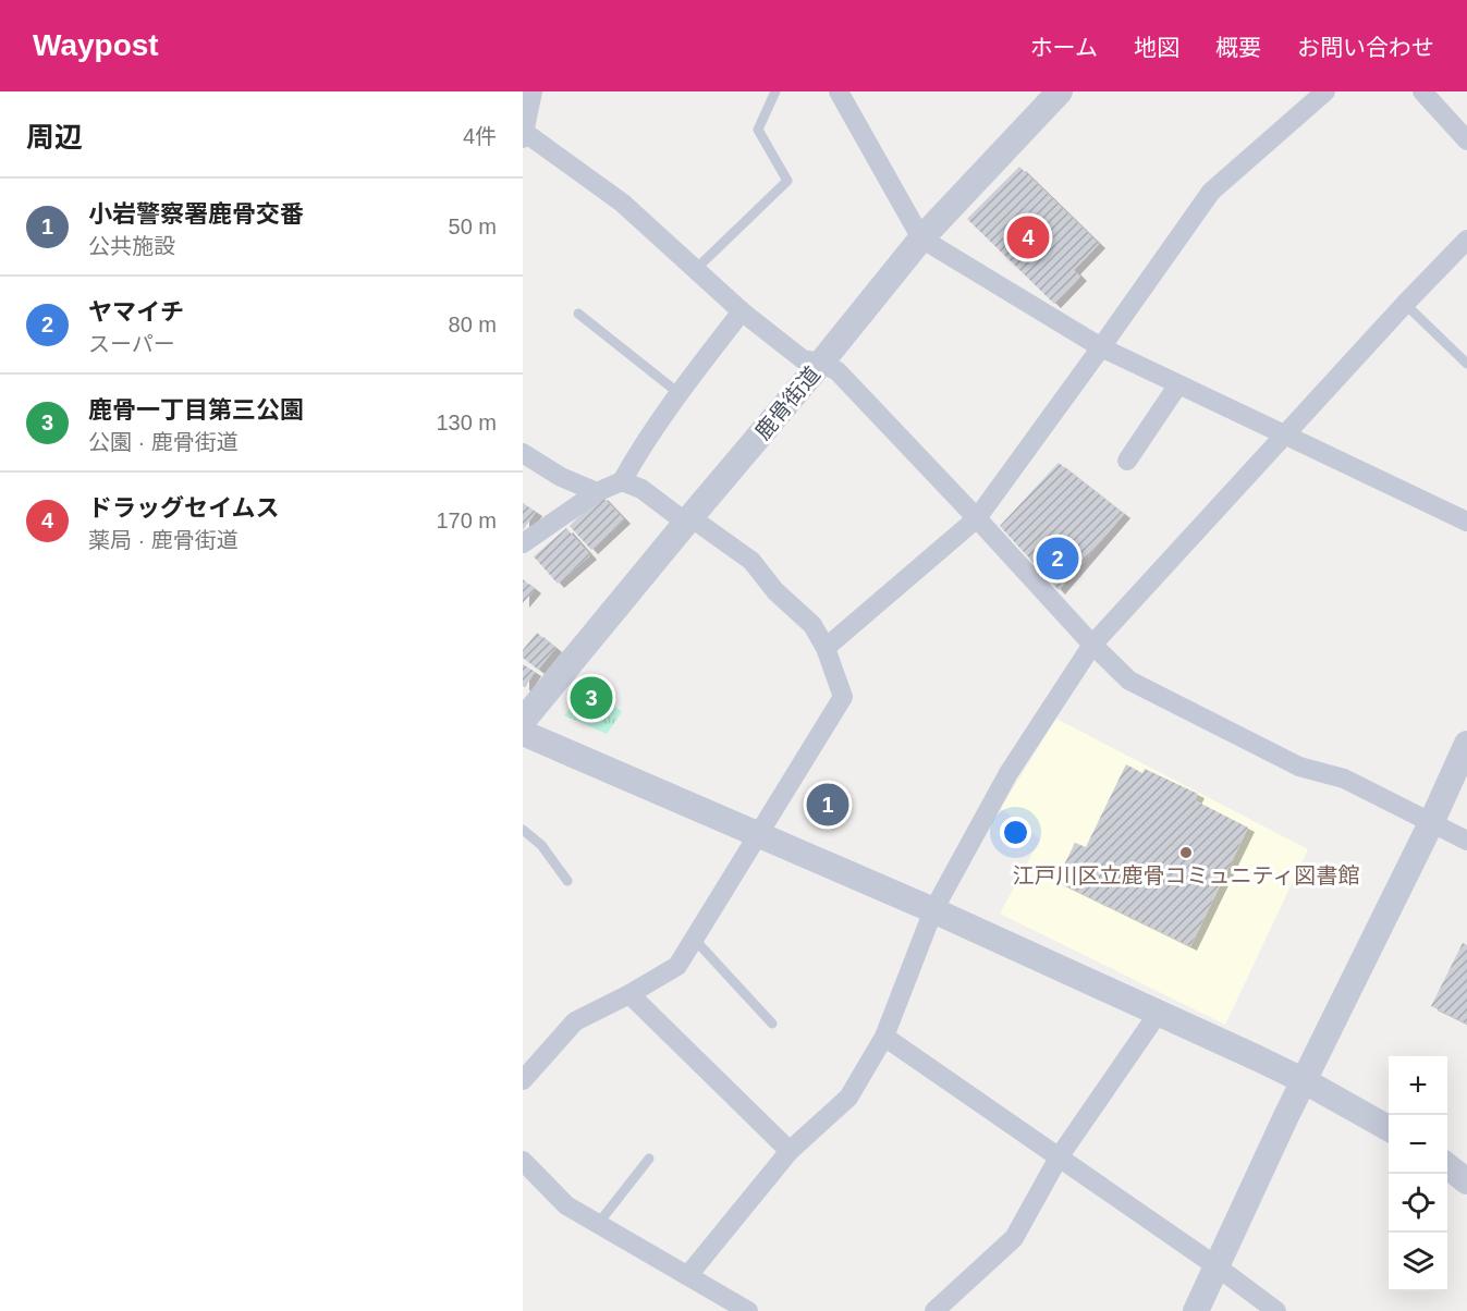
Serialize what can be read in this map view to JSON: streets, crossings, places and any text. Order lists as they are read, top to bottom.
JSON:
{
  "streets": {
    "street": ["鹿骨街道"]
  },
  "places": ["江戸川区立鹿骨コミュニティ図書館"],
  "page": {
    "header": "Waypost",
    "nav": [
      "ホーム",
      "地図",
      "概要",
      "お問い合わせ"
    ],
    "heading": ["周辺", "4件"],
    "list": [
      {
        "mark": "1",
        "name": "小岩警察署鹿骨交番",
        "note": "公共施設",
        "value": "50 m"
      },
      {
        "mark": "2",
        "name": "ヤマイチ",
        "note": "スーパー",
        "value": "80 m"
      },
      {
        "mark": "3",
        "name": "鹿骨一丁目第三公園",
        "note": "公園 · 鹿骨街道",
        "value": "130 m"
      },
      {
        "mark": "4",
        "name": "ドラッグセイムス",
        "note": "薬局 · 鹿骨街道",
        "value": "170 m"
      }
    ],
    "pins": [
      "4",
      "2",
      "3",
      "1"
    ],
    "map_buttons": ["+", "−"]
  }
}
